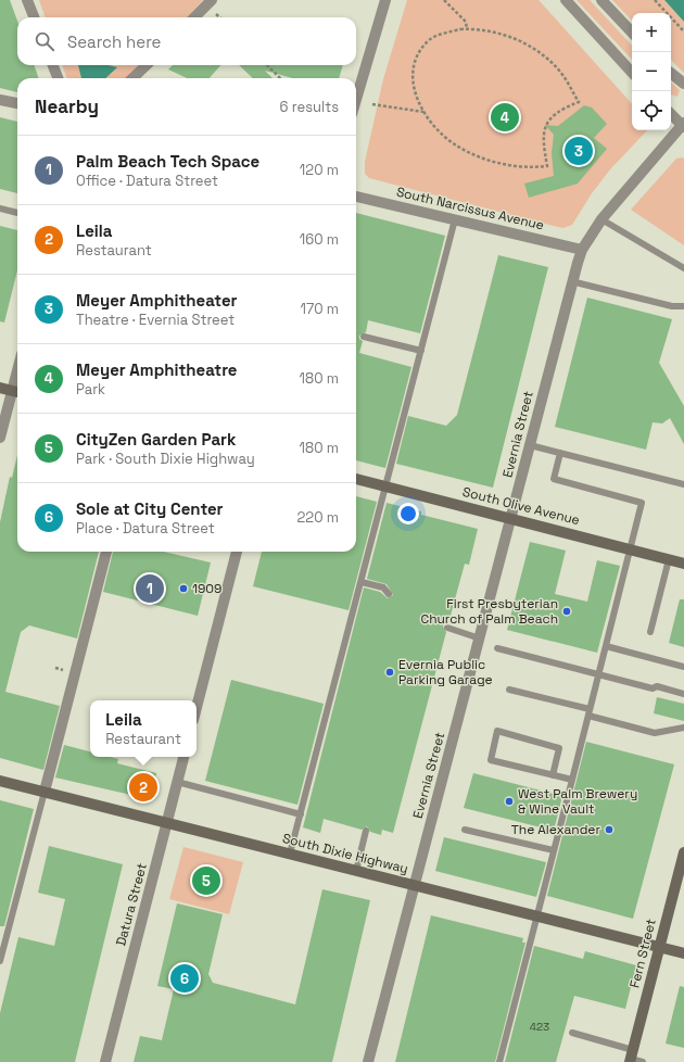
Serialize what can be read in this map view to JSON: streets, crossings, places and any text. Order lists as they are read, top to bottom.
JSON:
{
  "streets": {
    "street": [
      "South Narcissus Avenue",
      "Evernia Street",
      "South Olive Avenue",
      "South Dixie Highway",
      "Datura Street",
      "Fern Street"
    ]
  },
  "crossings": [
    ["South Narcissus Avenue", "Evernia Street"],
    ["Evernia Street", "South Olive Avenue"],
    ["Evernia Street", "South Dixie Highway"],
    ["South Dixie Highway", "Datura Street"],
    ["South Dixie Highway", "Fern Street"]
  ],
  "places": [
    "1909",
    "First Presbyterian Church of Palm Beach",
    "Evernia Public Parking Garage",
    "West Palm Brewery & Wine Vault",
    "The Alexander"
  ],
  "house_numbers": ["423"],
  "page": {
    "map_buttons": ["+", "−"],
    "search": "Search here",
    "heading": ["Nearby", "6 results"],
    "pins": [
      "4",
      "3",
      "1",
      "2",
      "5",
      "6"
    ],
    "list": [
      {
        "mark": "1",
        "name": "Palm Beach Tech Space",
        "note": "Office · Datura Street",
        "value": "120 m"
      },
      {
        "mark": "2",
        "name": "Leila",
        "note": "Restaurant",
        "value": "160 m"
      },
      {
        "mark": "3",
        "name": "Meyer Amphitheater",
        "note": "Theatre · Evernia Street",
        "value": "170 m"
      },
      {
        "mark": "4",
        "name": "Meyer Amphitheatre",
        "note": "Park",
        "value": "180 m"
      },
      {
        "mark": "5",
        "name": "CityZen Garden Park",
        "note": "Park · South Dixie Highway",
        "value": "180 m"
      },
      {
        "mark": "6",
        "name": "Sole at City Center",
        "note": "Place · Datura Street",
        "value": "220 m"
      }
    ],
    "popup": ["Leila", "Restaurant"]
  }
}
